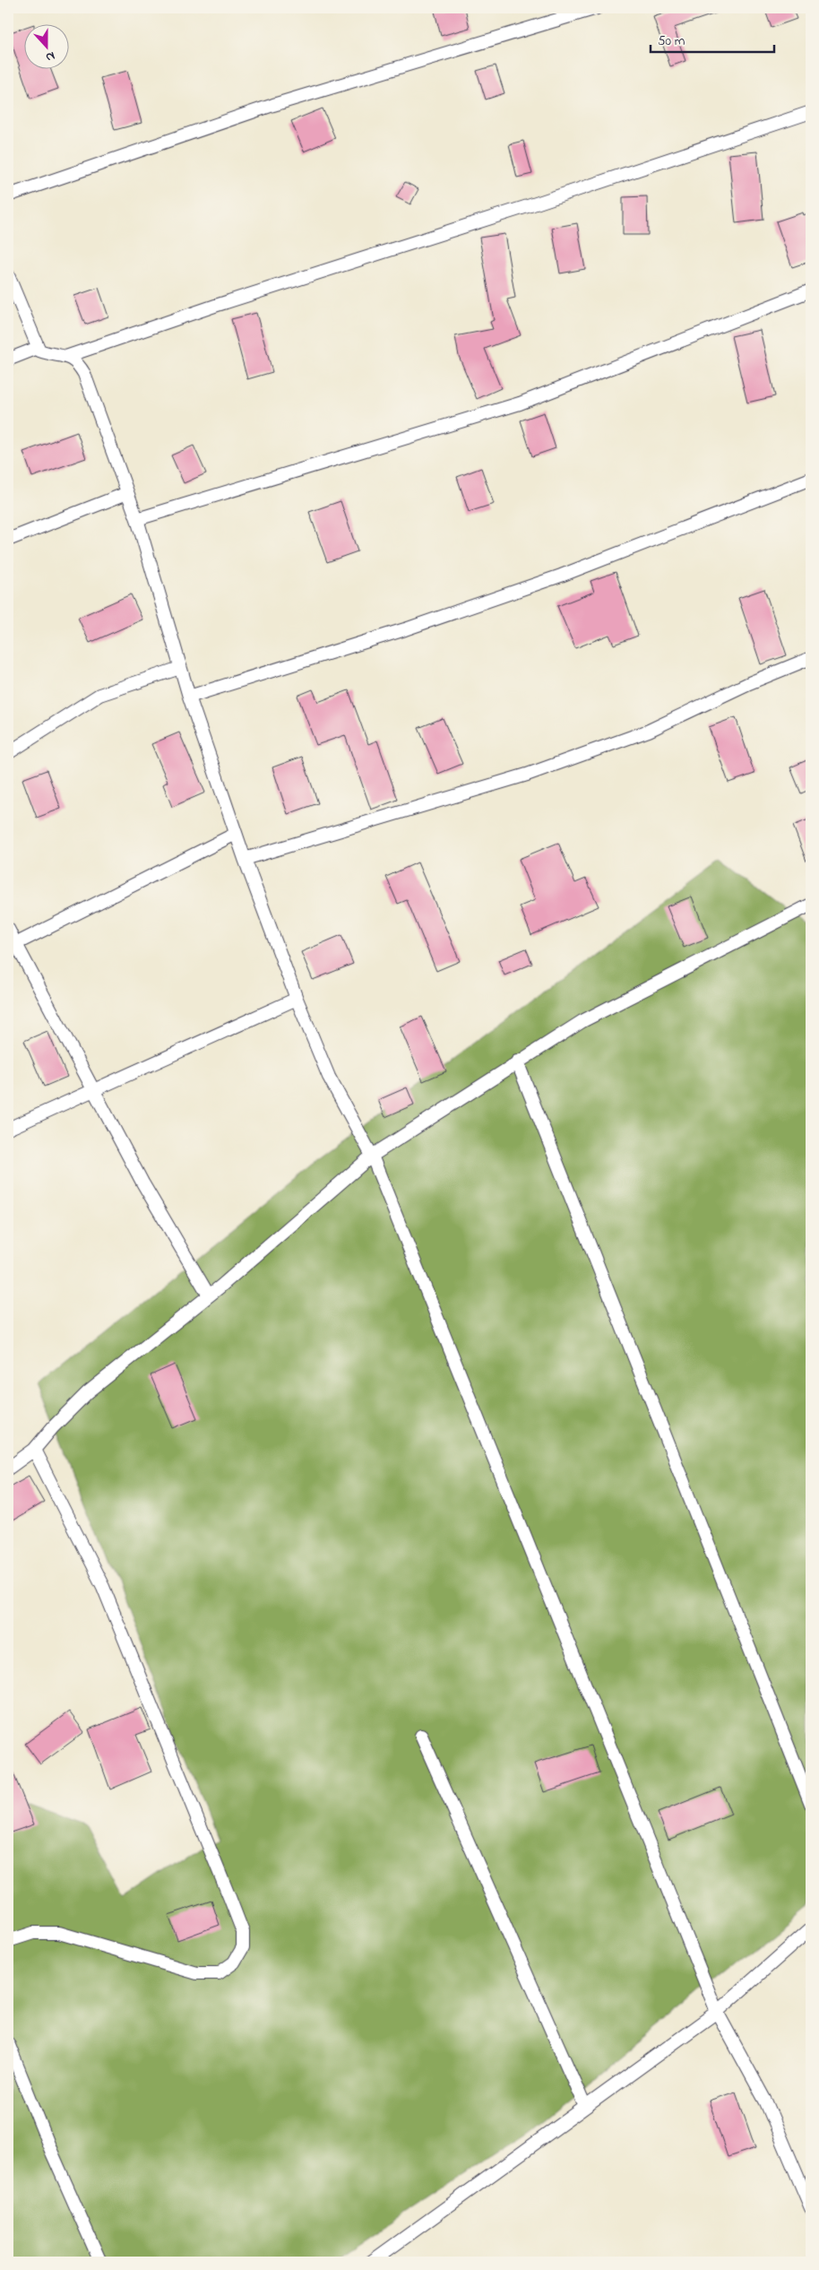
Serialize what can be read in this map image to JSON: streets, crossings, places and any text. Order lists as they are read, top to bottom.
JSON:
{
  "scale_bar": "50 m",
  "north": "bottom"
}
